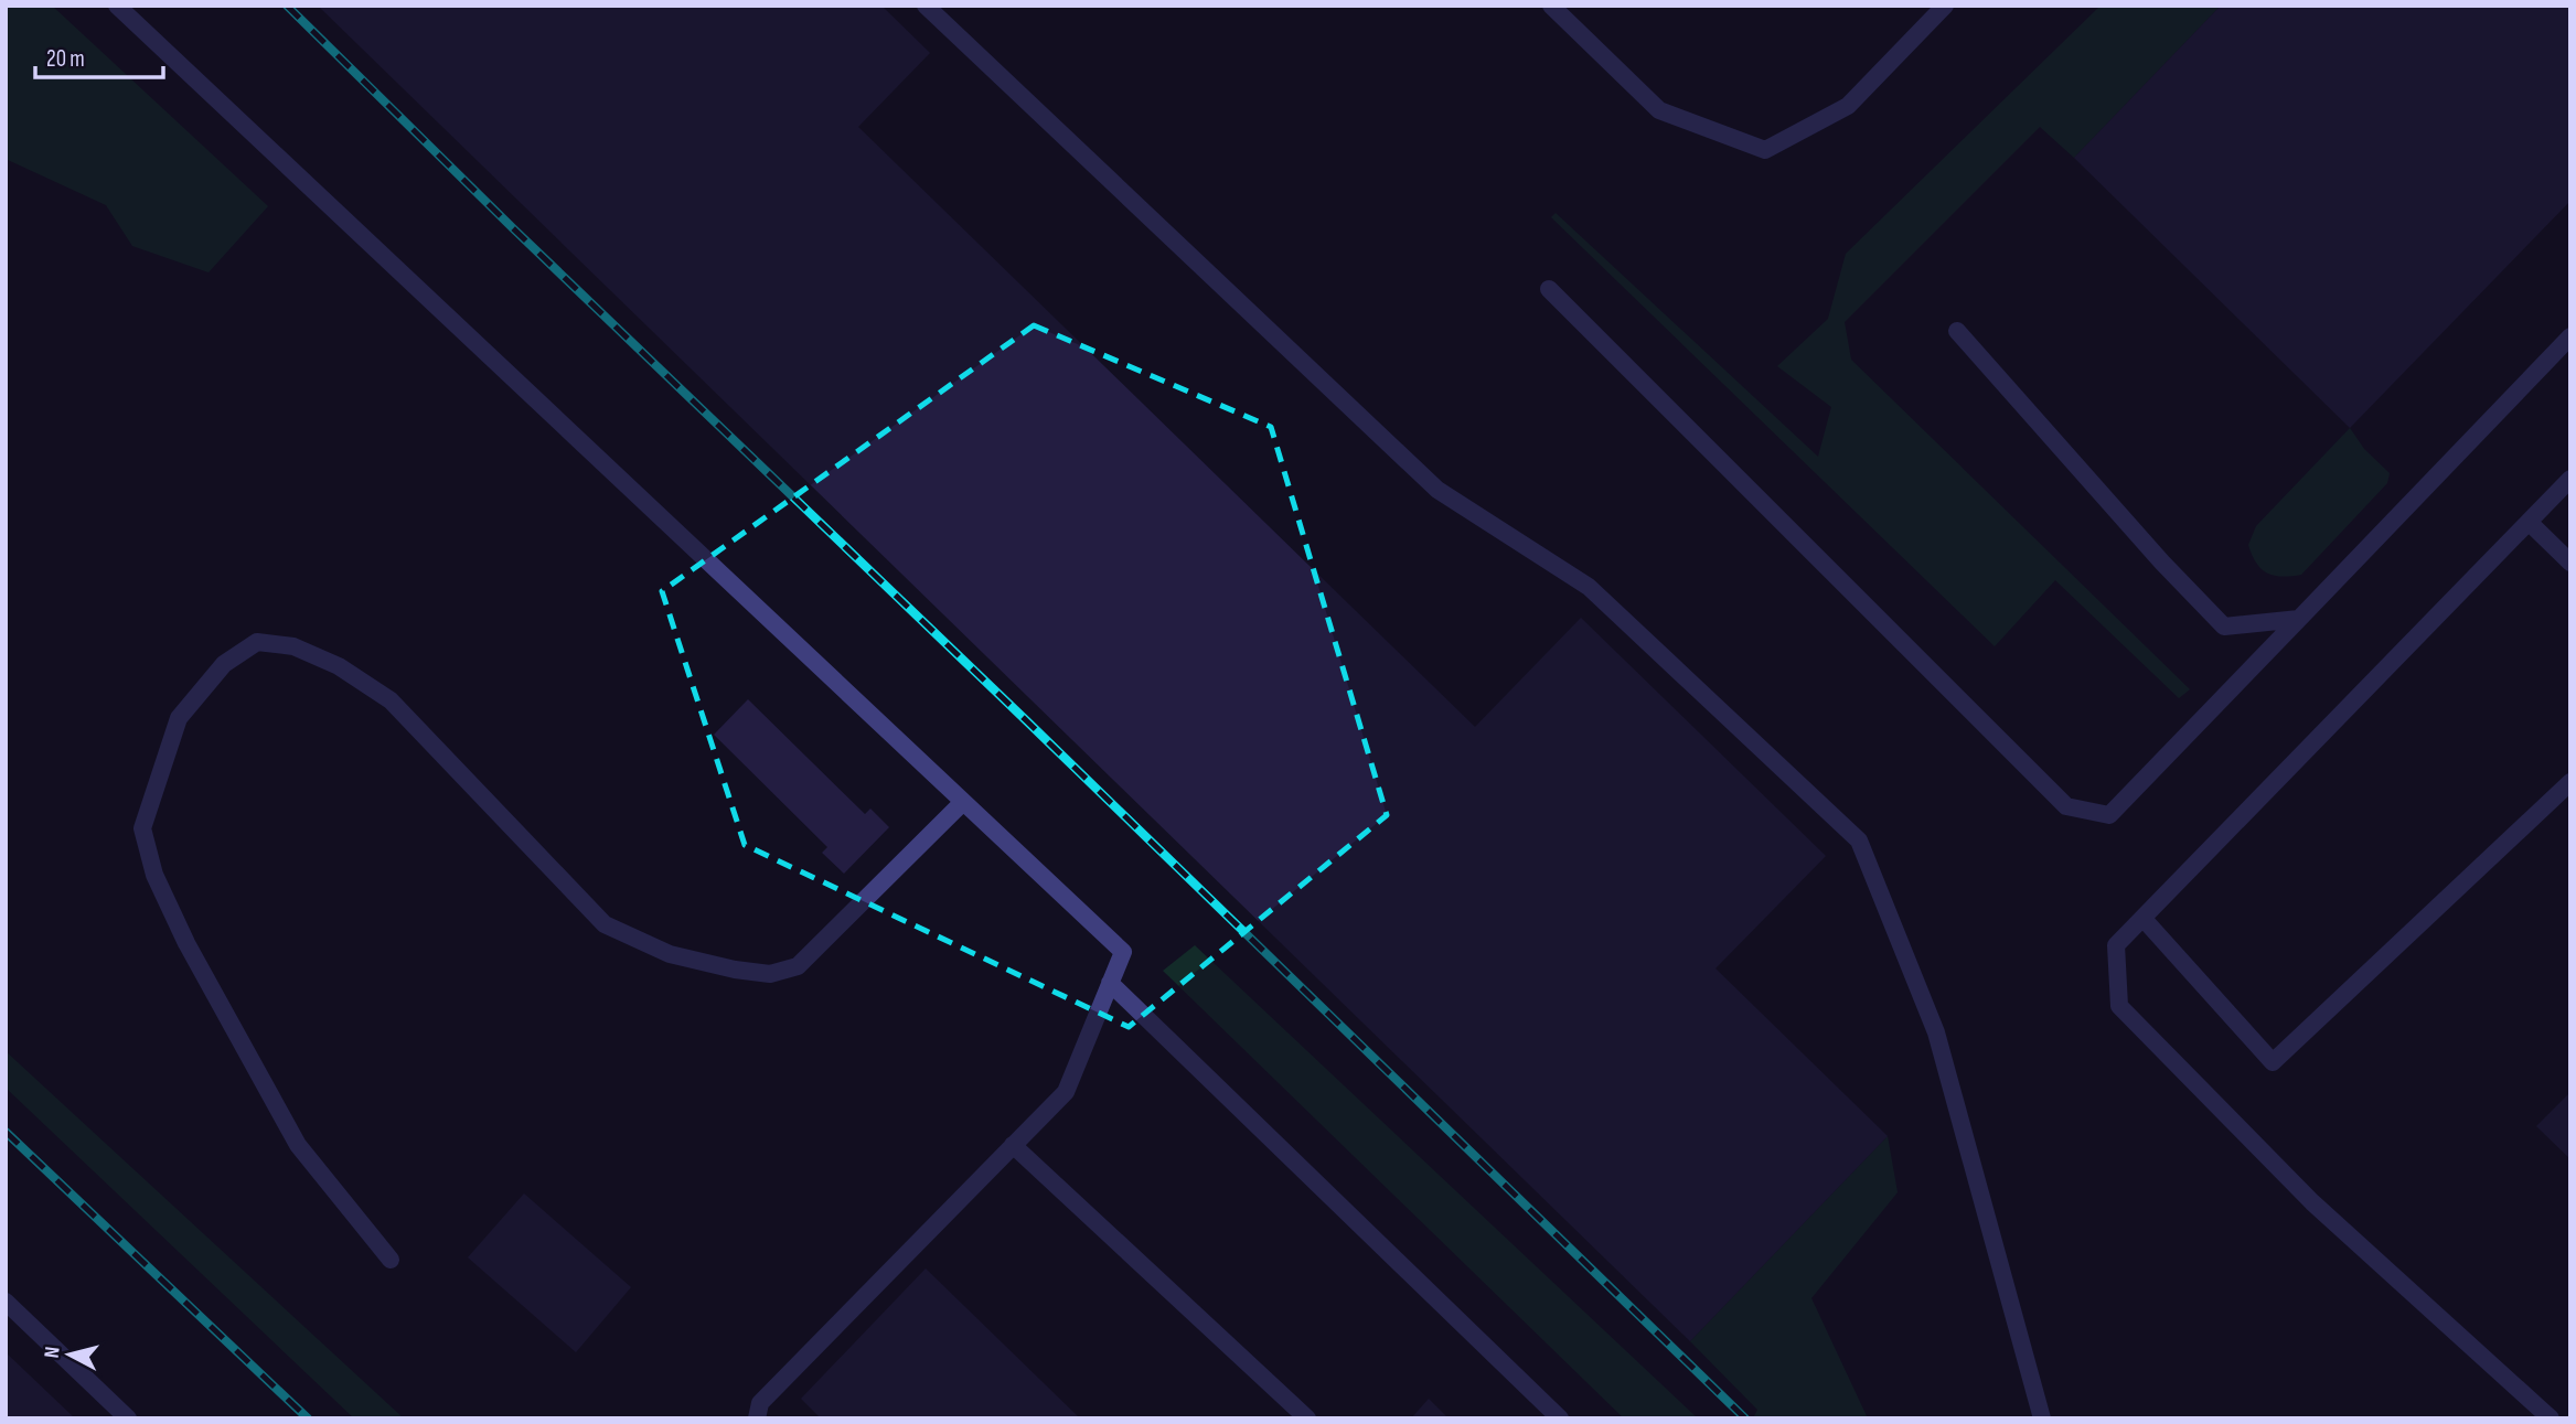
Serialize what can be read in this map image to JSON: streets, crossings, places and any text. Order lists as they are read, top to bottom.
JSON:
{
  "scale_bar": "20 m",
  "north": "left"
}
